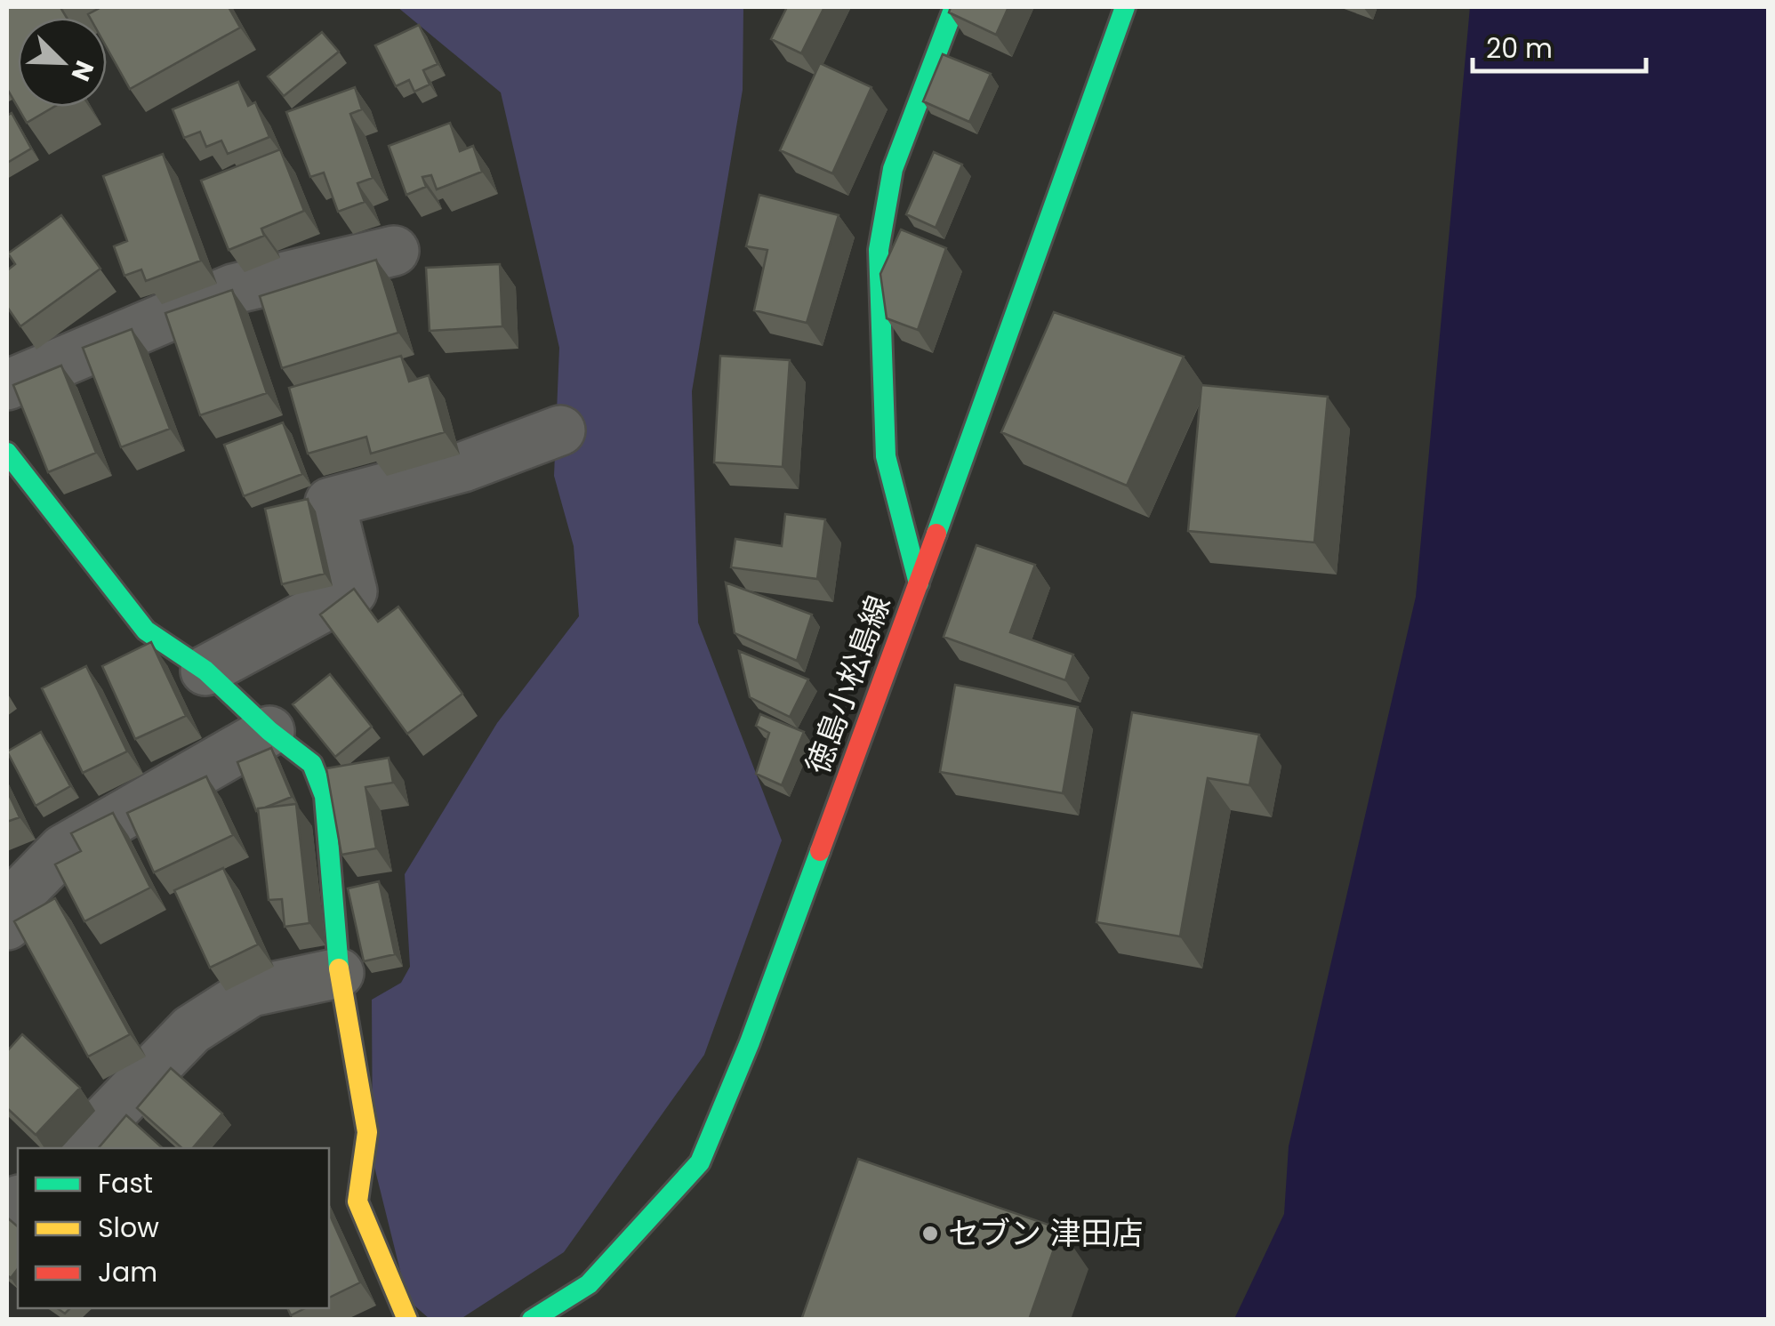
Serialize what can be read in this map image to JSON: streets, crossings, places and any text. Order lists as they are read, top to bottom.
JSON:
{
  "streets": {
    "street": ["徳島小松島線"]
  },
  "places": ["セブン 津田店"],
  "legend": ["Fast", "Slow", "Jam"],
  "scale_bar": "20 m",
  "north": "bottom right"
}
